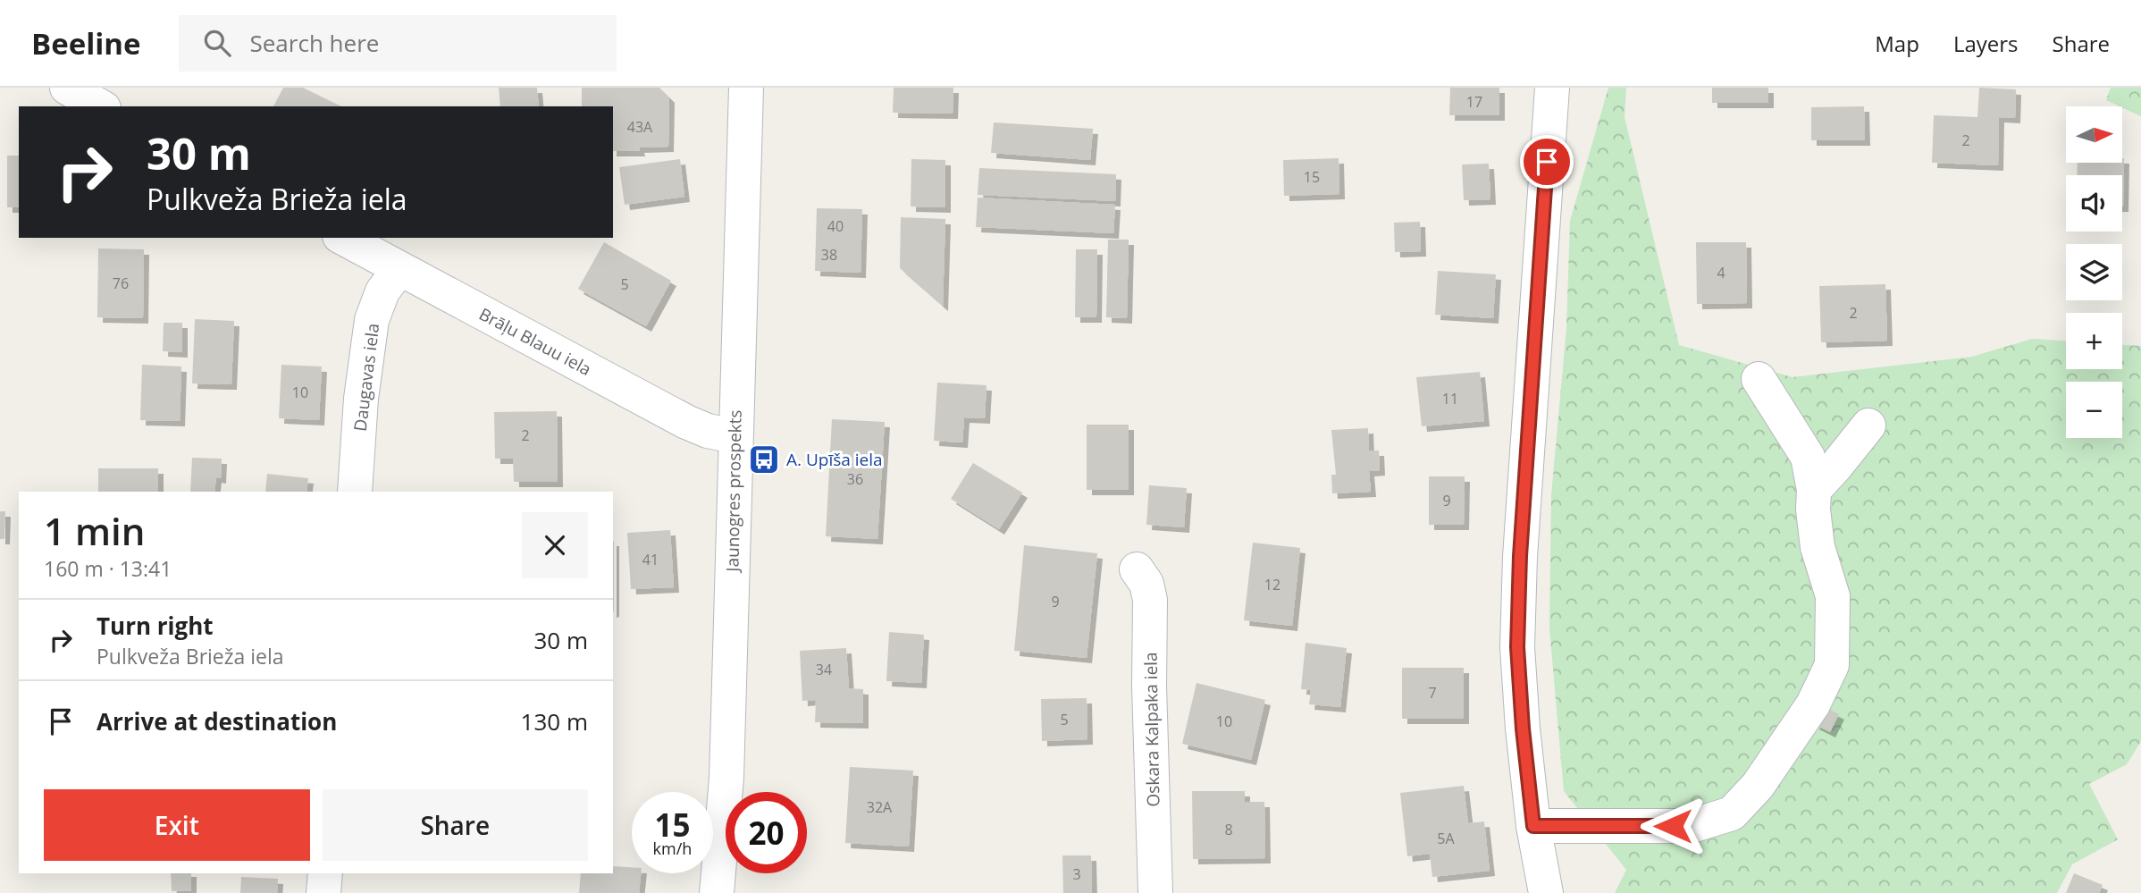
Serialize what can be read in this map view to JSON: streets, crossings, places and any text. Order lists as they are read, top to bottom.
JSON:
{
  "streets": {
    "street": [
      "Brāļu Blauu iela",
      "Daugavas iela",
      "Jaunogres prospekts",
      "Oskara Kalpaka iela"
    ]
  },
  "crossings": [
    ["Brāļu Blauu iela", "Daugavas iela"],
    ["Brāļu Blauu iela", "Jaunogres prospekts"]
  ],
  "places": {
    "bus stop": ["A. Upīša iela"]
  },
  "house_numbers": [
    "17",
    "43A",
    "2",
    "15",
    "40",
    "38",
    "4",
    "76",
    "5",
    "2",
    "10",
    "11",
    "2",
    "36",
    "9",
    "41",
    "12",
    "9",
    "34",
    "7",
    "5",
    "10",
    "32A",
    "8",
    "5A",
    "3"
  ],
  "north": "right",
  "page": {
    "header": "Beeline",
    "search": "Search here",
    "nav": ["Map", "Layers", "Share"],
    "map_buttons": ["+", "−"],
    "turn": ["30 m", "Pulkveža Brieža iela"],
    "heading": ["1 min", "160 m · 13:41"],
    "list": [
      {
        "name": "Turn right",
        "note": "Pulkveža Brieža iela",
        "value": "30 m"
      },
      {
        "name": "Arrive at destination",
        "value": "130 m"
      }
    ],
    "buttons": ["Exit", "Share"],
    "speed": "15 km/h",
    "limit": "20"
  }
}
